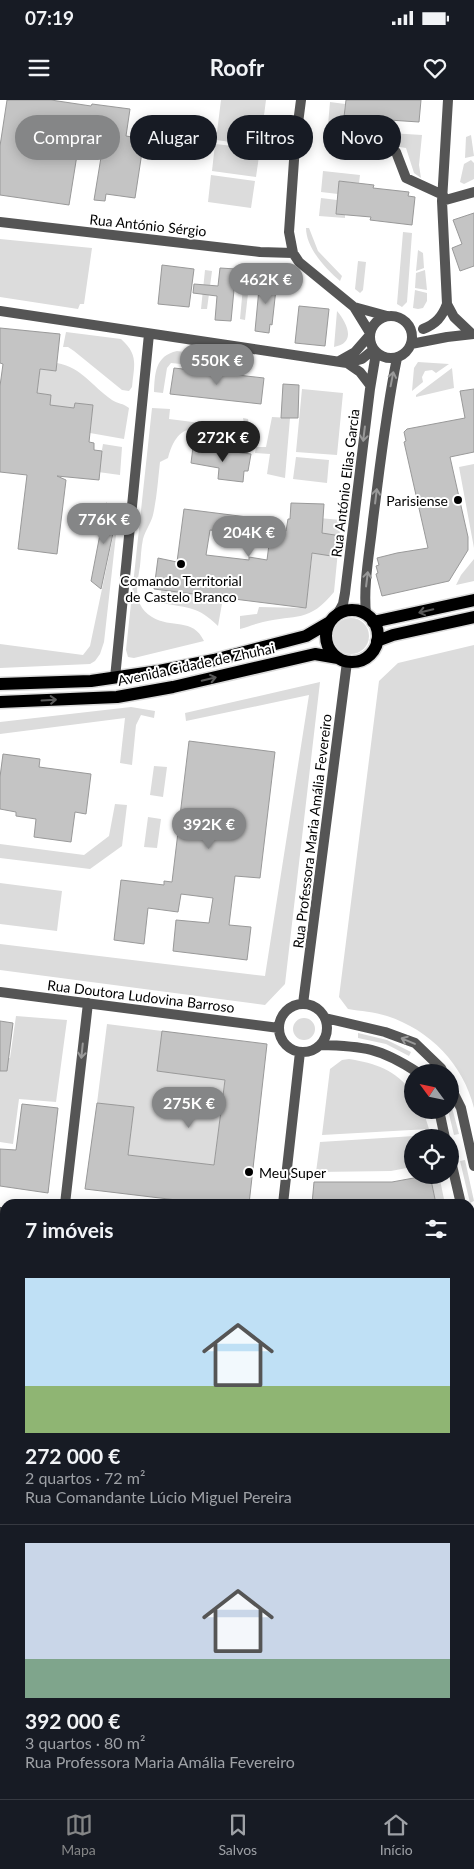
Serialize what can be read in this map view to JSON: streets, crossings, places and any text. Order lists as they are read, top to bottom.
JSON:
{
  "streets": {
    "main road": ["Avenida Cidade de Zhuhai"],
    "street": [
      "Rua António Sérgio",
      "Rua António Elias Garcia",
      "Rua Professora Maria Amália Fevereiro",
      "Rua Doutora Ludovina Barroso"
    ]
  },
  "crossings": [
    ["Rua António Elias Garcia", "Avenida Cidade de Zhuhai"],
    ["Rua António Elias Garcia", "Rua Professora Maria Amália Fevereiro"],
    ["Avenida Cidade de Zhuhai", "Rua Professora Maria Amália Fevereiro"],
    ["Rua Professora Maria Amália Fevereiro", "Rua Doutora Ludovina Barroso"]
  ],
  "places": ["Parisiense", "Comando Territorial de Castelo Branco", "Meu Super"],
  "north": "top left",
  "page": {
    "status": "07:19",
    "header": "Roofr",
    "chip": [
      "Comprar",
      "Alugar",
      "Filtros",
      "Novo"
    ],
    "price": [
      "462K €",
      "550K €",
      "272K €",
      "776K €",
      "204K €",
      "392K €",
      "275K €"
    ],
    "heading": "7 imóveis",
    "list": [
      {
        "name": "272 000 €",
        "note": "2 quartos · 72 m² · Rua Comandante Lúcio Miguel Pereira"
      },
      {
        "name": "392 000 €",
        "note": "3 quartos · 80 m² · Rua Professora Maria Amália Fevereiro"
      }
    ],
    "tabs": ["Mapa", "Salvos", "Início"]
  }
}
